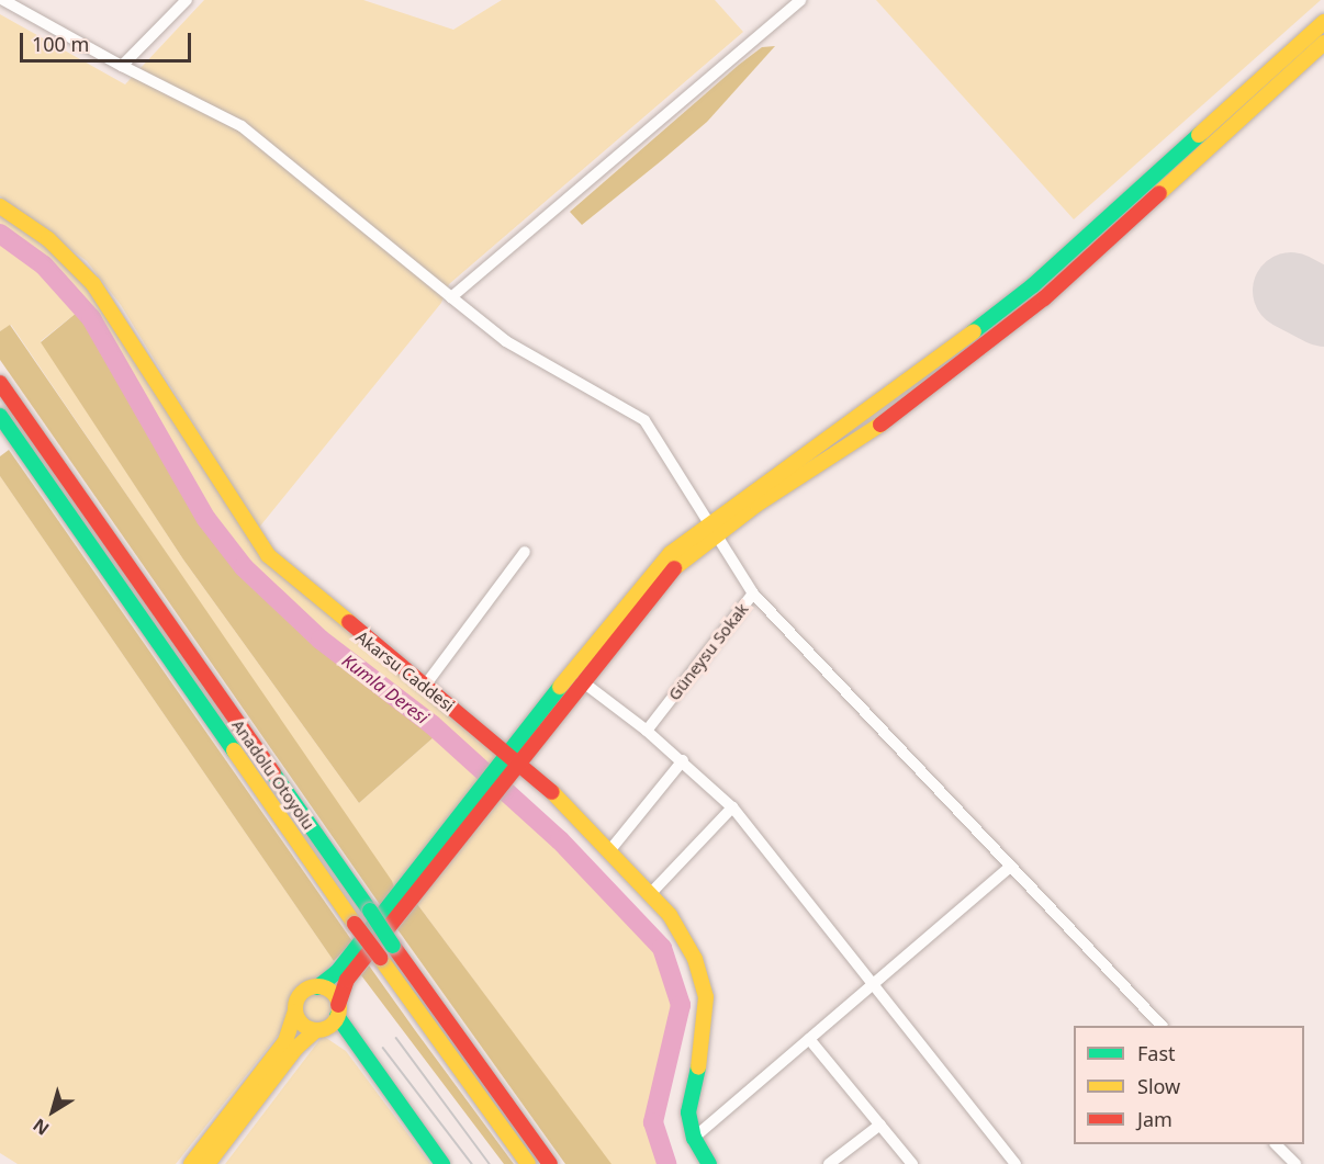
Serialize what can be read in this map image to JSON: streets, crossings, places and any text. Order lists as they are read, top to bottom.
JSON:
{
  "streets": {
    "main road": ["Akarsu Caddesi", "Anadolu Otoyolu"],
    "street": ["Güneysu Sokak"]
  },
  "water": ["Kumla Deresi"],
  "legend": ["Fast", "Slow", "Jam"],
  "scale_bar": "100 m",
  "north": "bottom left"
}
